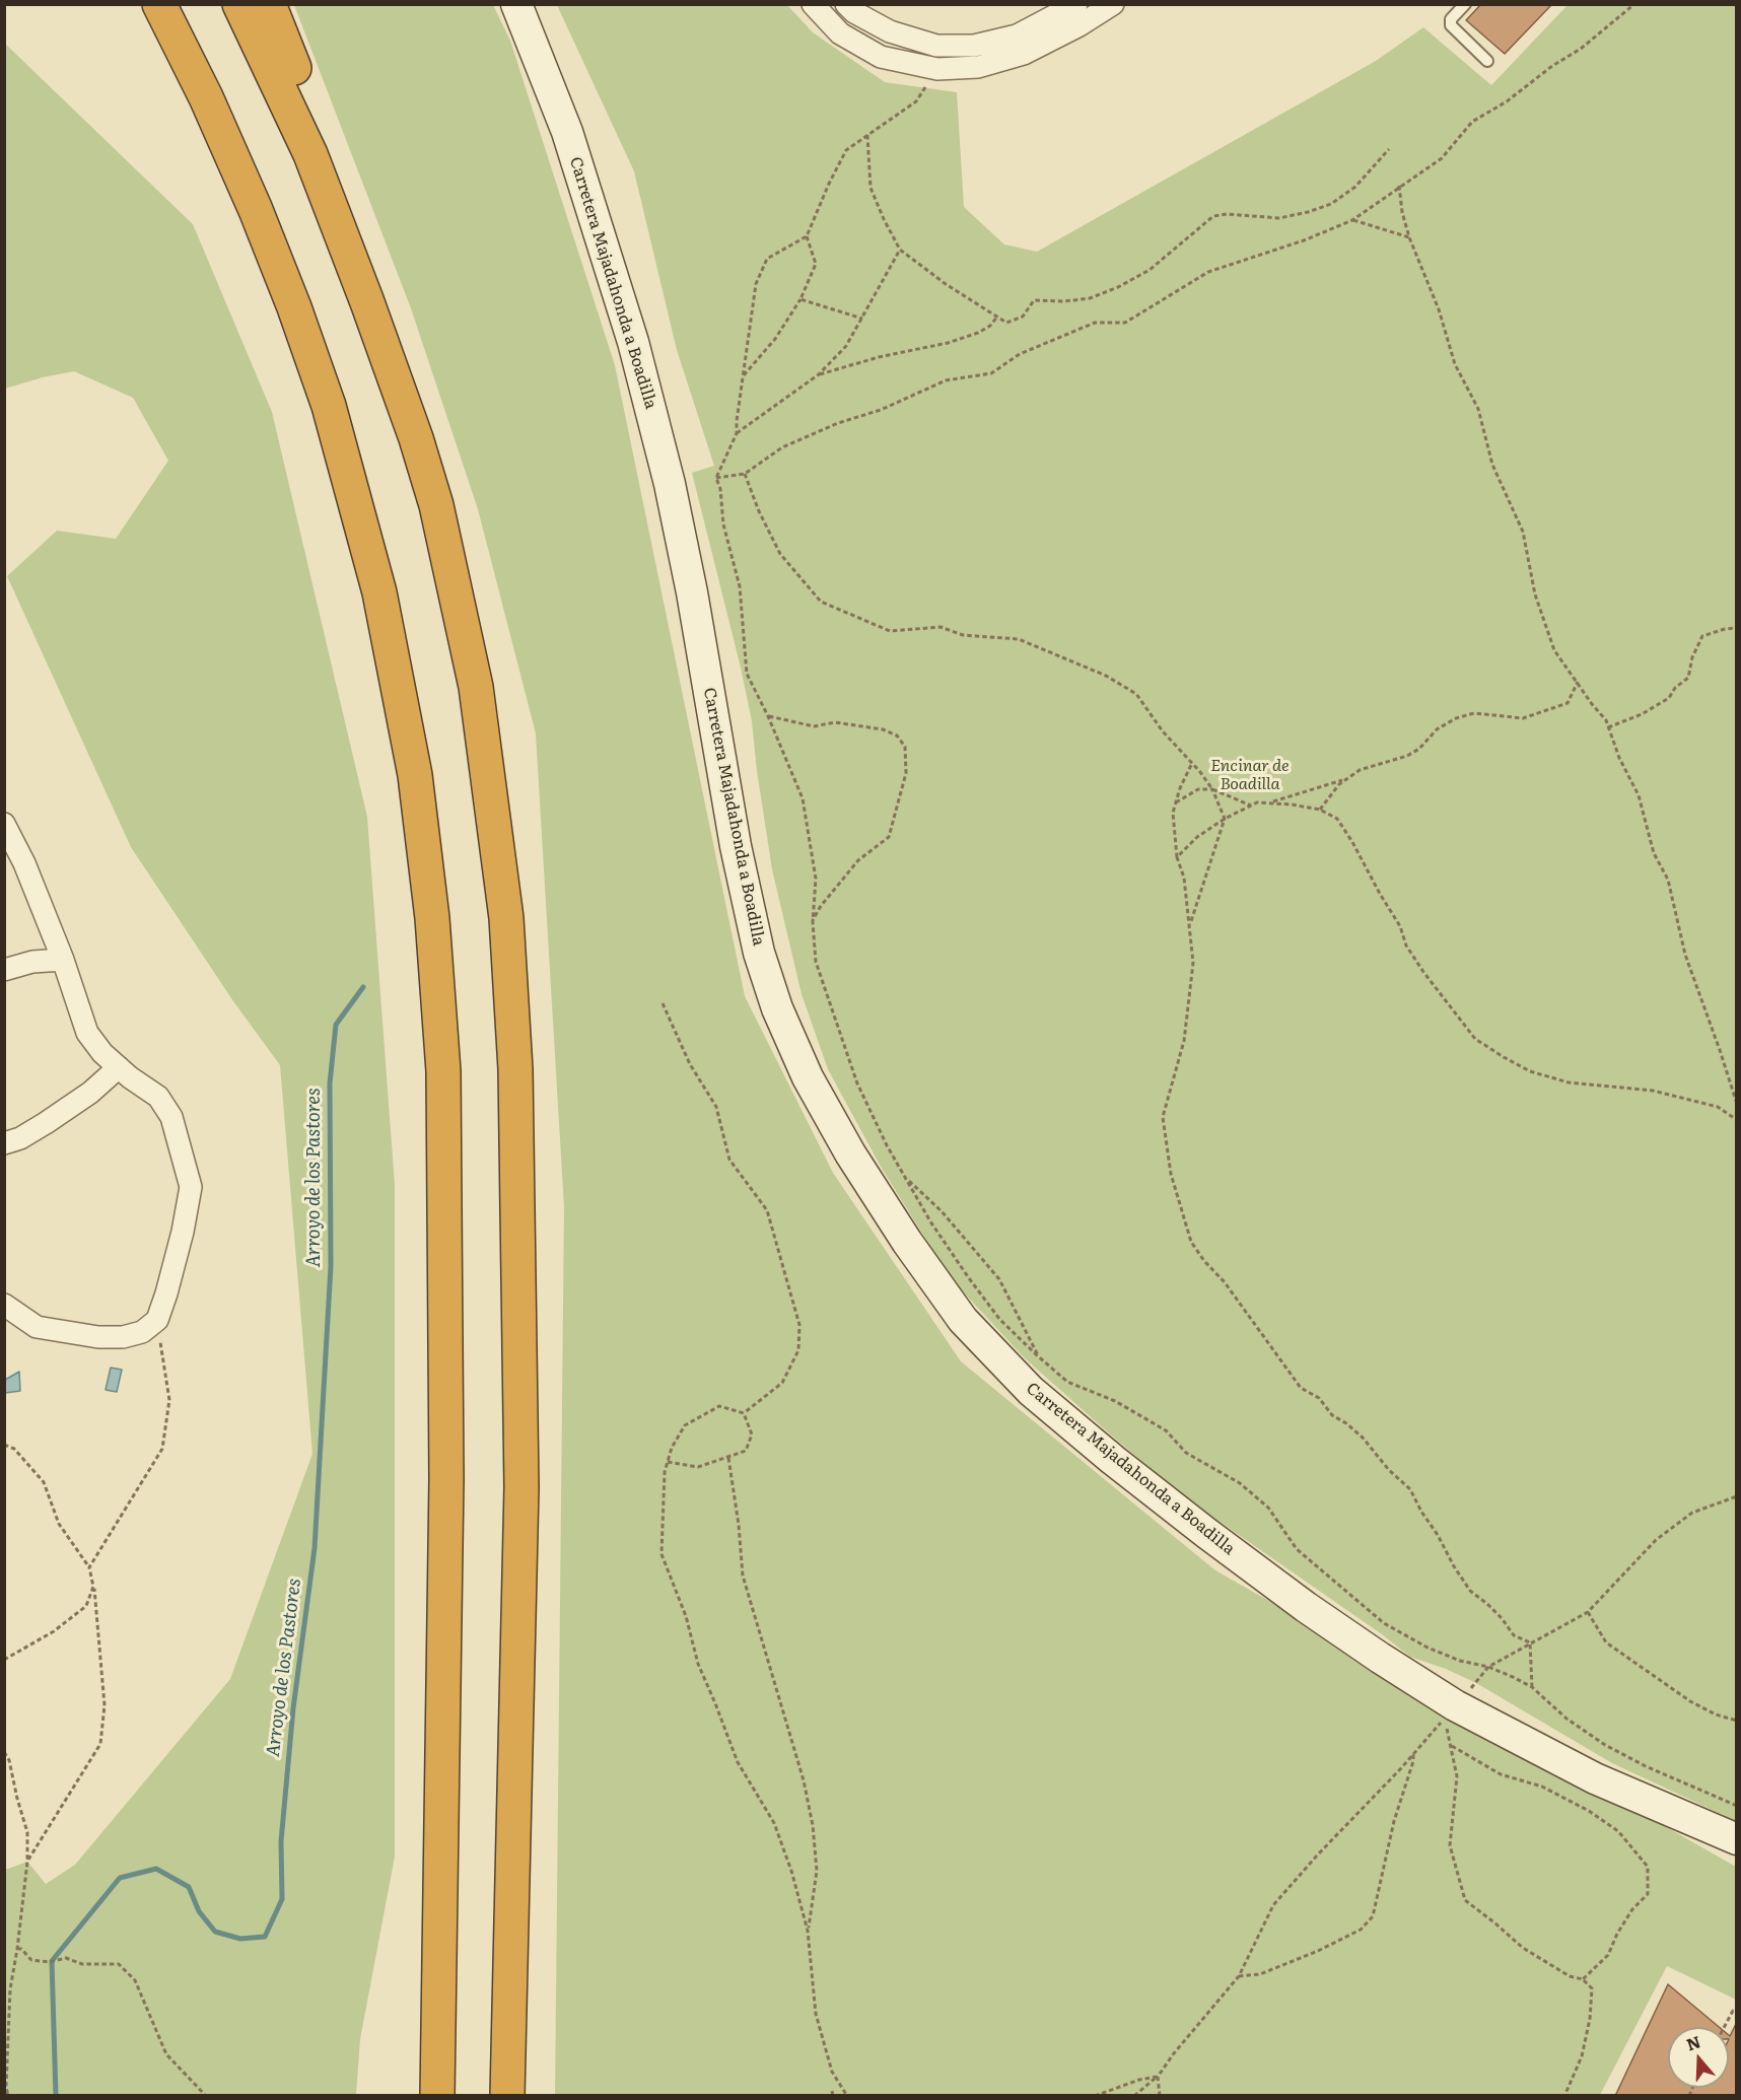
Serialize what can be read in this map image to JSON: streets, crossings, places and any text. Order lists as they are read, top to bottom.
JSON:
{
  "streets": {
    "street": ["Carretera Majadahonda a Boadilla"]
  },
  "water": ["Arroyo de los Pastores"],
  "parks": ["Encinar de Boadilla"],
  "north": "top"
}
